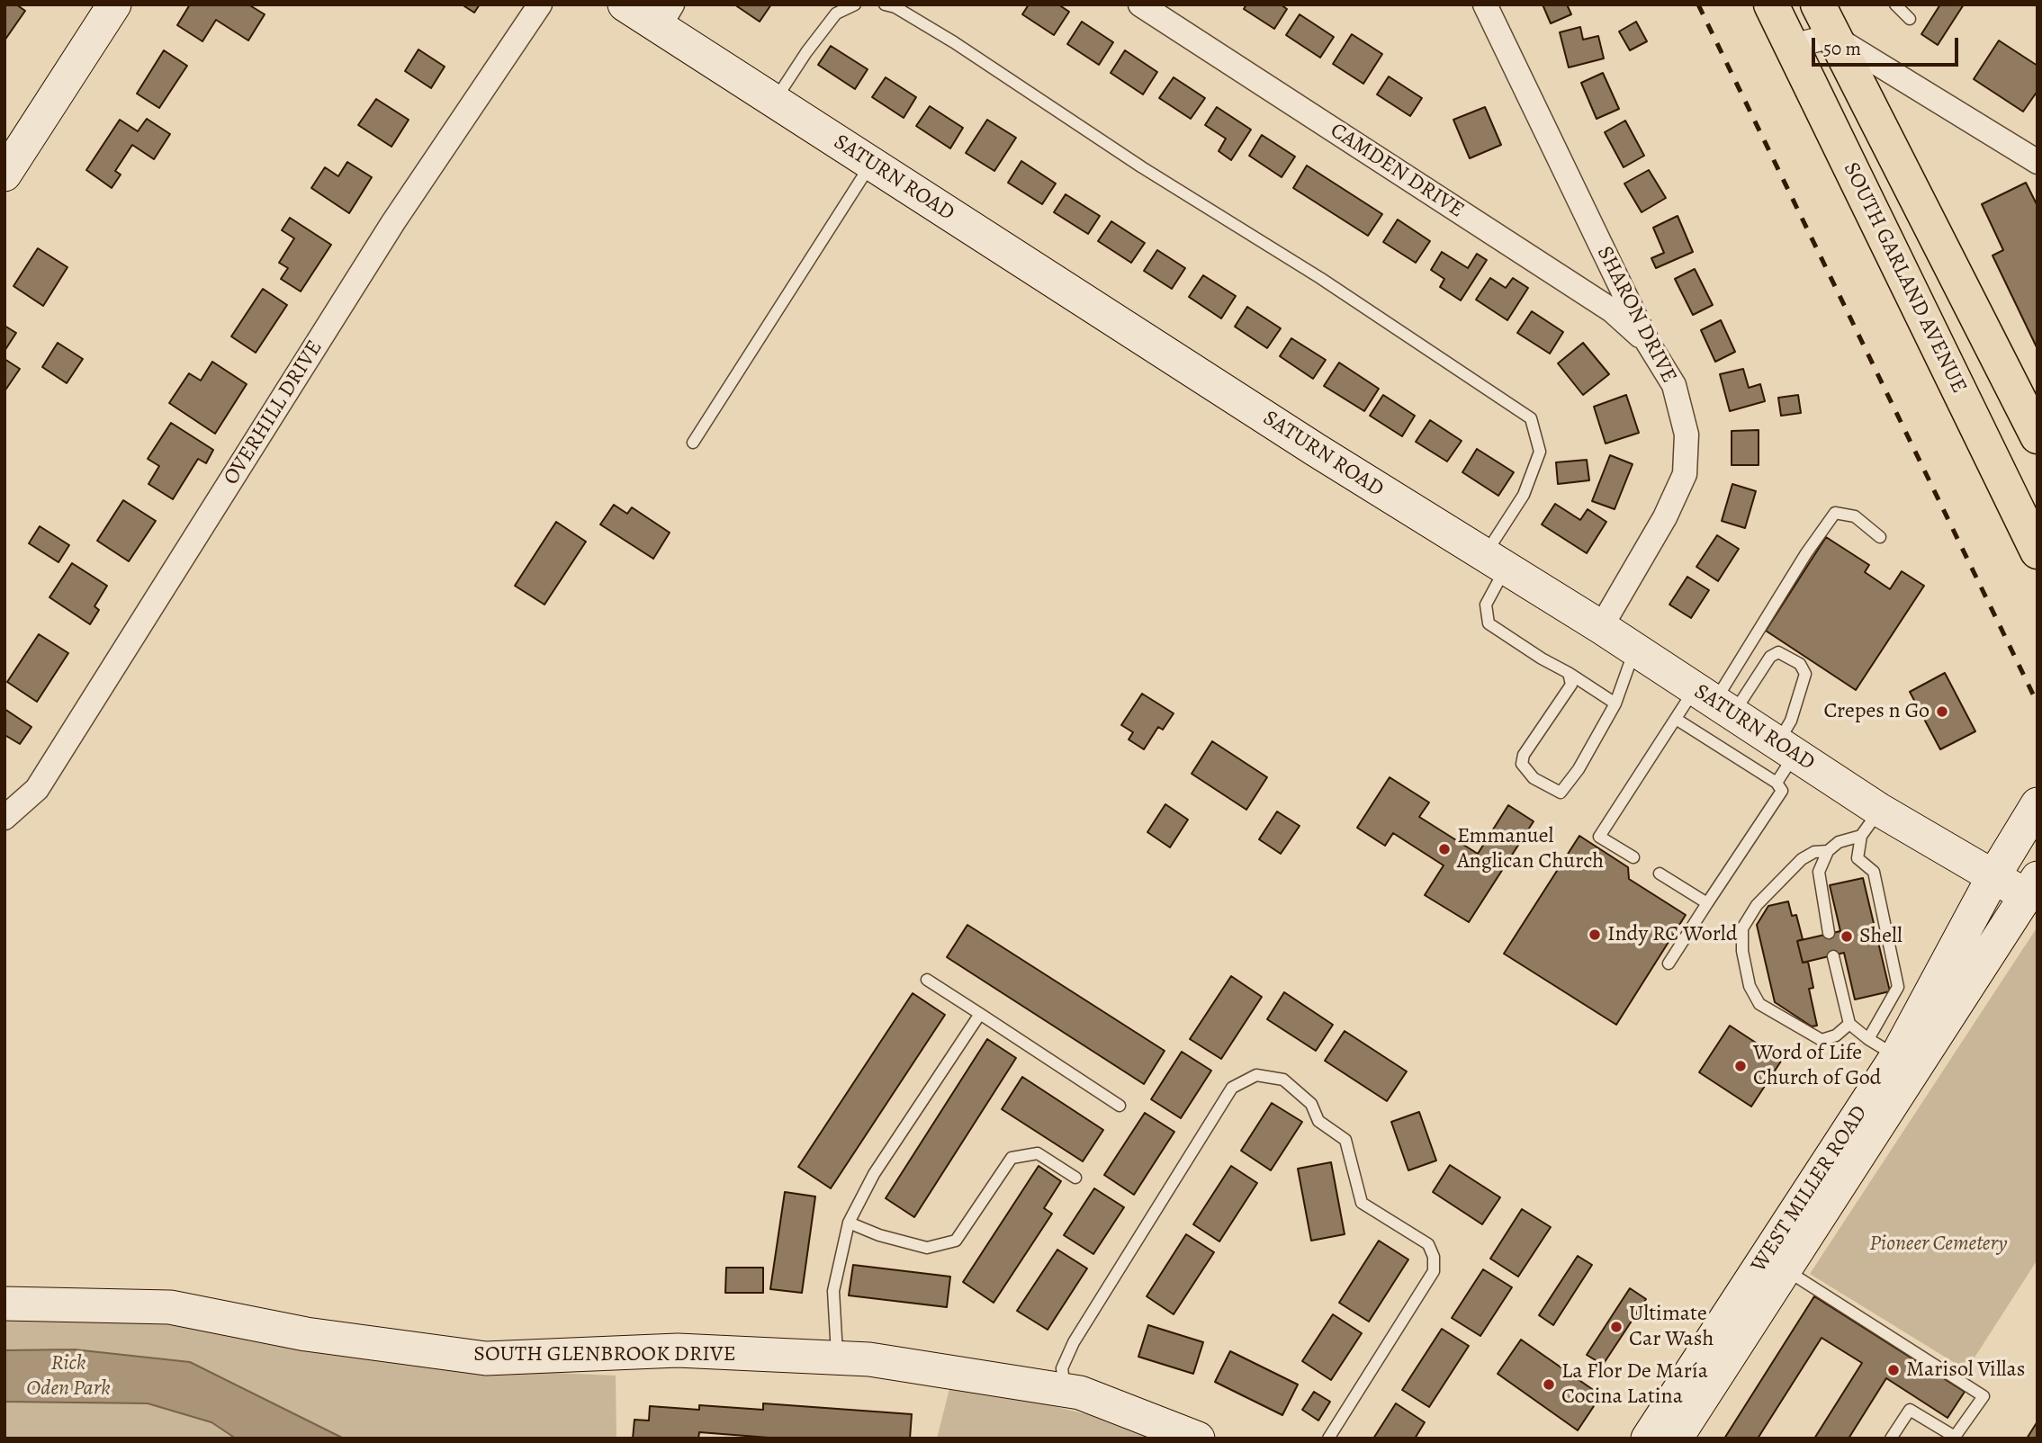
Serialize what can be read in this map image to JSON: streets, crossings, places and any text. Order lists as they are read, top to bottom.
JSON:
{
  "streets": {
    "main road": ["SOUTH GARLAND AVENUE"],
    "street": [
      "CAMDEN DRIVE",
      "SATURN ROAD",
      "SHARON DRIVE",
      "OVERHILL DRIVE",
      "WEST MILLER ROAD",
      "SOUTH GLENBROOK DRIVE"
    ]
  },
  "crossings": [
    ["CAMDEN DRIVE", "SHARON DRIVE"],
    ["SATURN ROAD", "SHARON DRIVE"],
    ["SATURN ROAD", "WEST MILLER ROAD"]
  ],
  "parks": ["Pioneer Cemetery", "Rick Oden Park"],
  "places": [
    "Crepes n Go",
    "Emmanuel Anglican Church",
    "Indy RC World",
    "Shell",
    "Word of Life Church of God",
    "Ultimate Car Wash",
    "Marisol Villas",
    "La Flor De María Cocina Latina"
  ],
  "scale_bar": "50 m"
}
